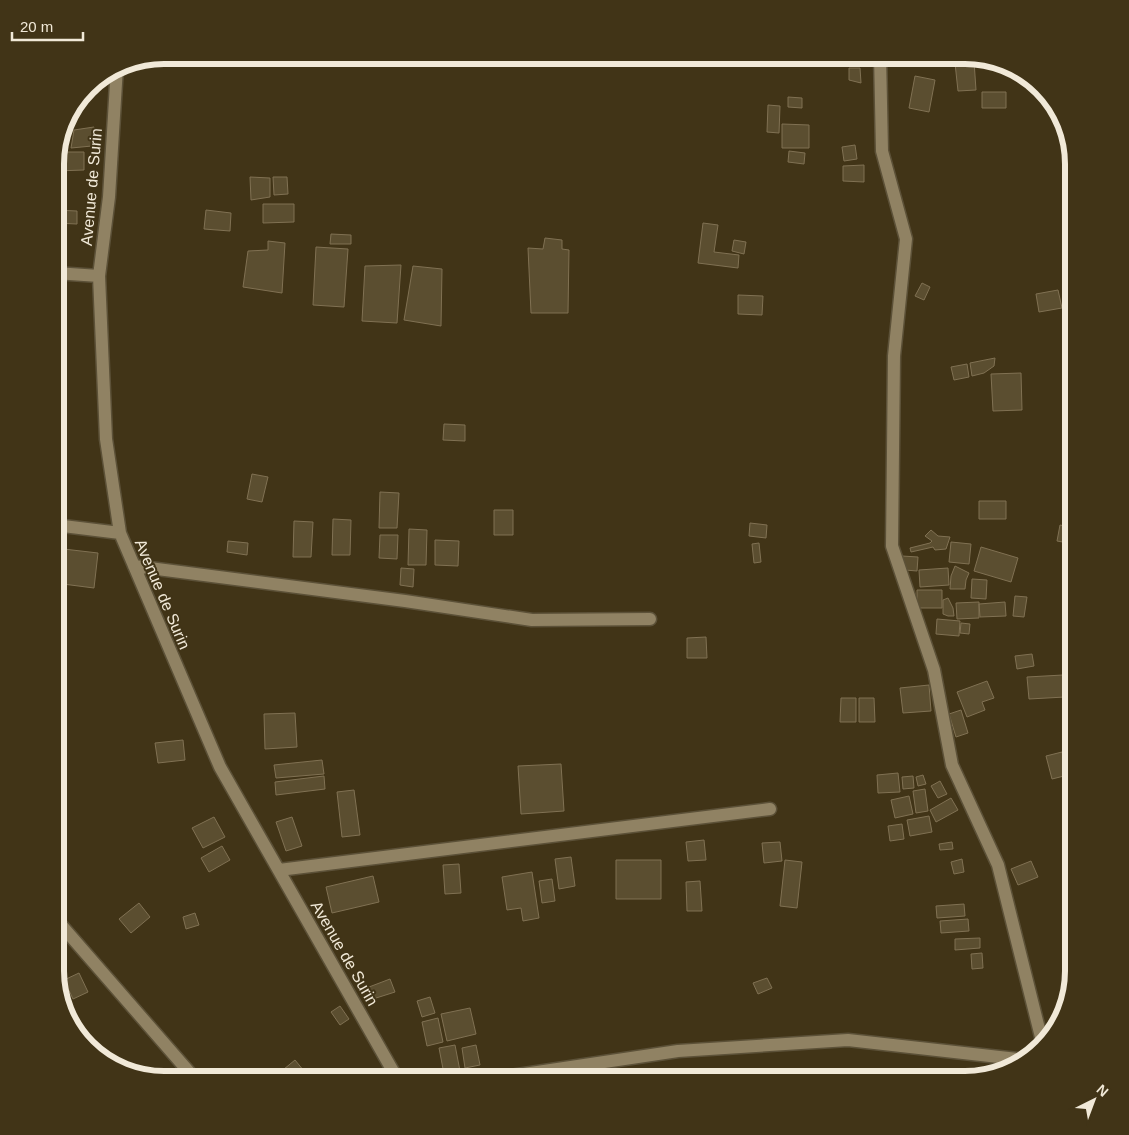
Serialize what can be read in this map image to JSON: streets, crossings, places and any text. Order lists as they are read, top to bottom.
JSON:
{
  "streets": {
    "street": ["Avenue de Surin"]
  },
  "scale_bar": "20 m",
  "north": "top right"
}
